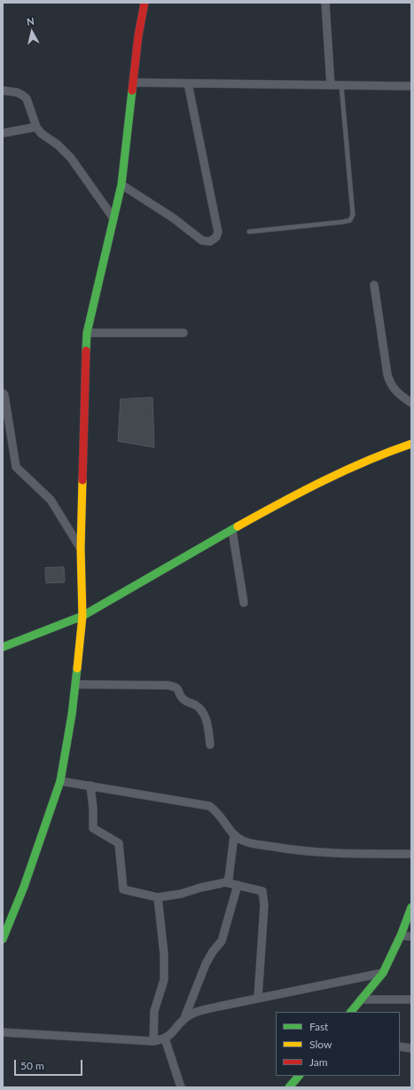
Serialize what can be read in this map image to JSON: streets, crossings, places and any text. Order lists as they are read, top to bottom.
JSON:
{
  "legend": ["Fast", "Slow", "Jam"],
  "scale_bar": "50 m",
  "north": "top"
}
